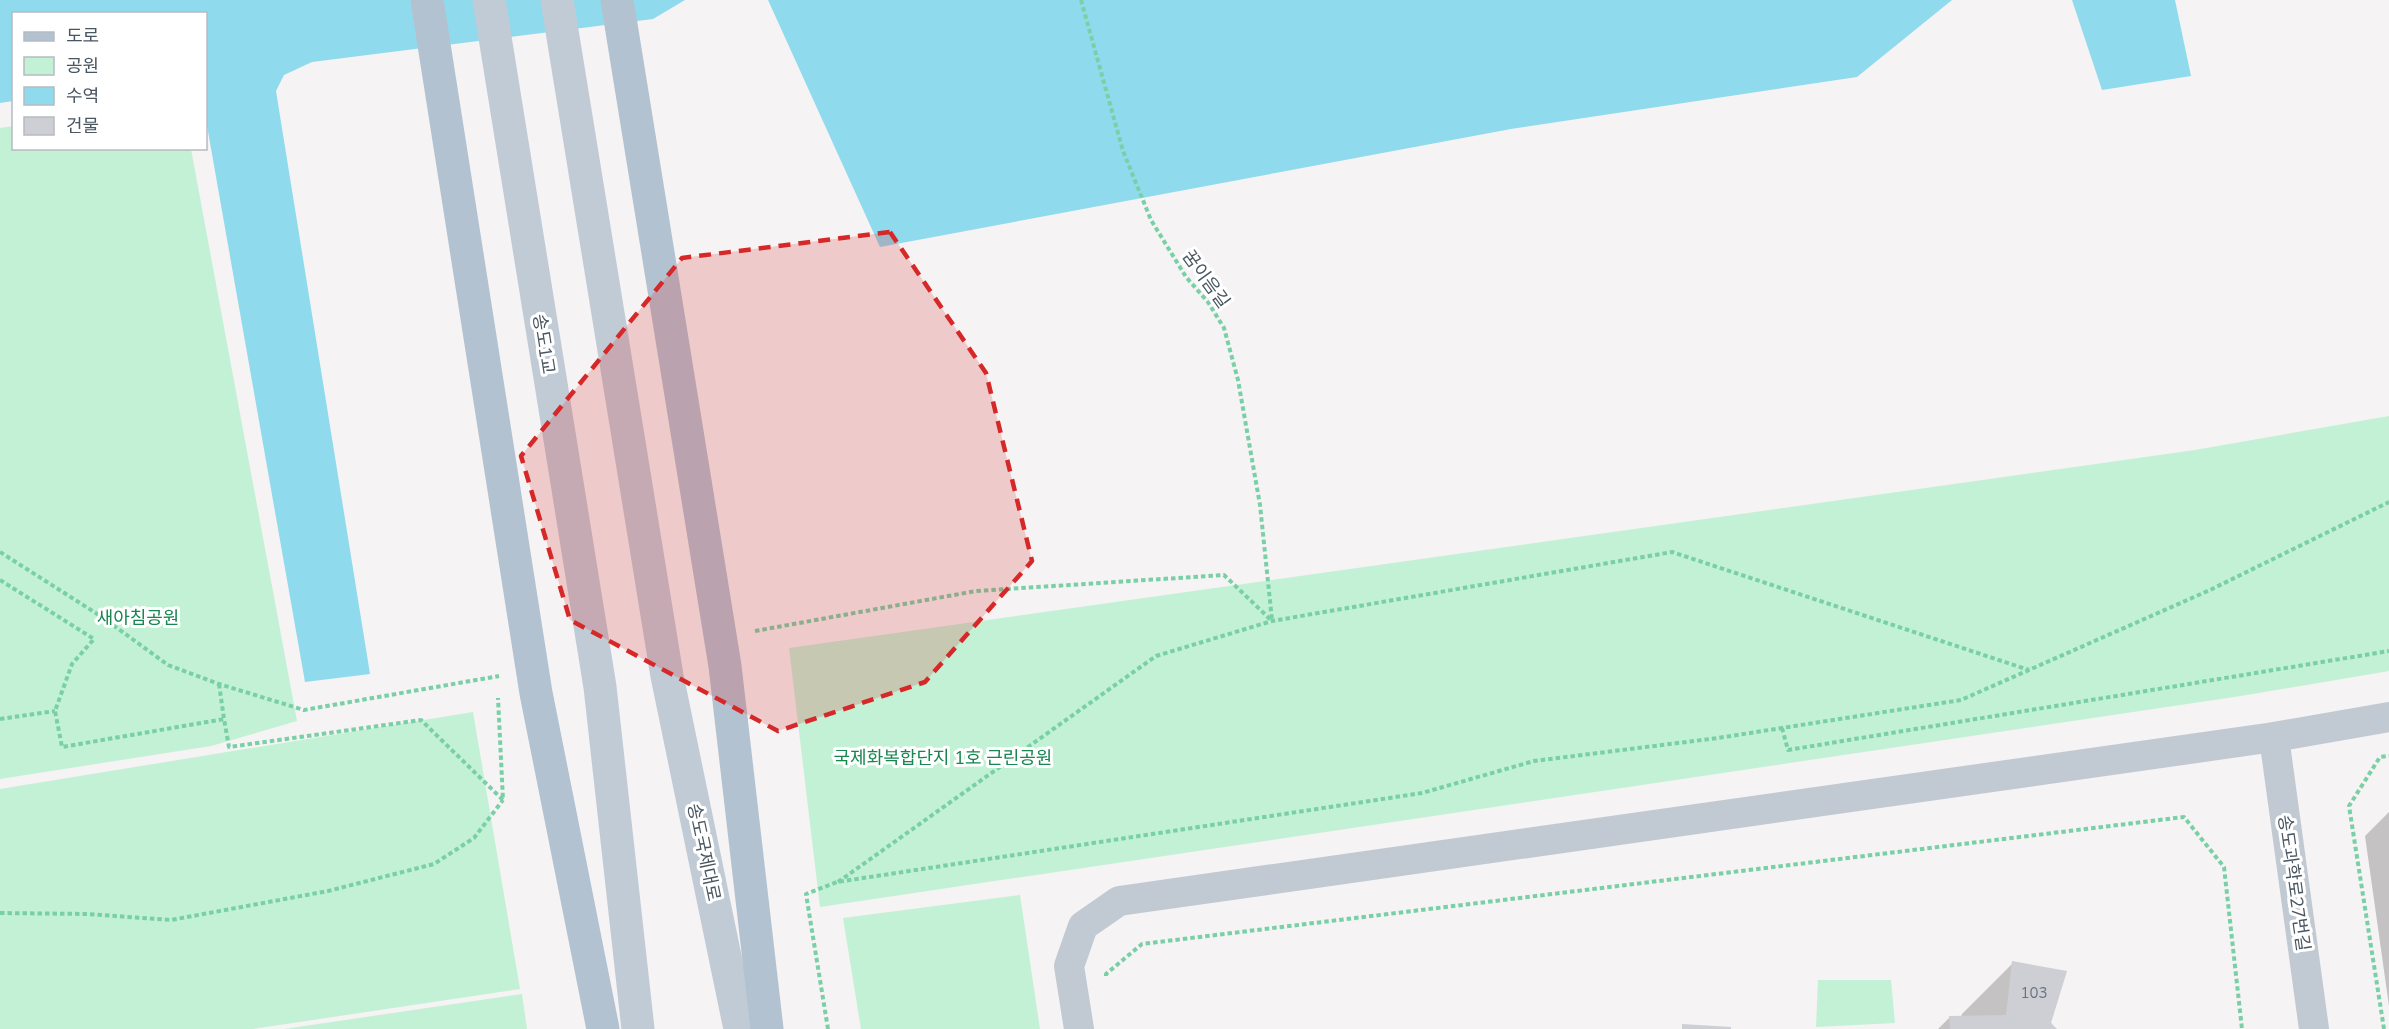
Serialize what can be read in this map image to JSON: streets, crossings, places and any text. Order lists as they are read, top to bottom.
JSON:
{
  "streets": {
    "main road": ["송도1교", "송도국제대로"],
    "street": ["송도과학로27번길"],
    "path": ["꿈이음길"]
  },
  "parks": ["새아침공원", "국제화복합단지 1호 근린공원"],
  "house_numbers": ["103"],
  "legend": [
    "도로",
    "공원",
    "수역",
    "건물"
  ]
}
